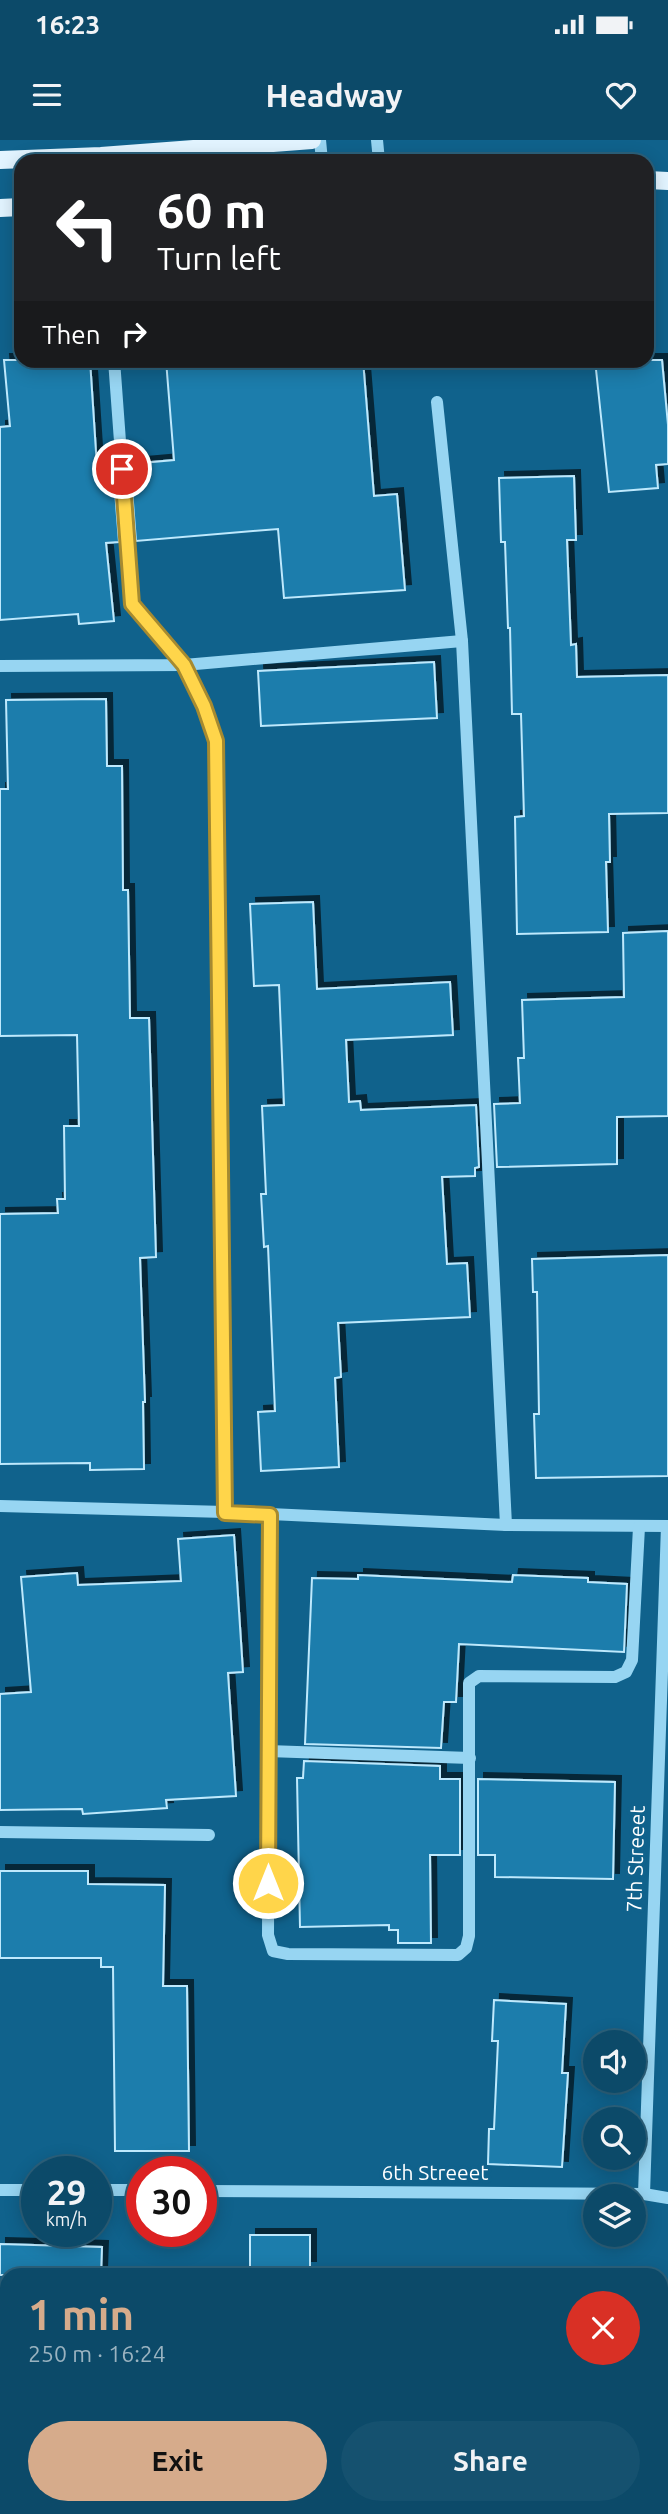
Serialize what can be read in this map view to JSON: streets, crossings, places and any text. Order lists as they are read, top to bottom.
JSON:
{
  "streets": {
    "street": ["7th Streeet", "6th Streeet"]
  },
  "page": {
    "status": "16:23",
    "header": "Headway",
    "turn": ["60 m", "Turn left"],
    "then": "Then",
    "speed": "29 km/h",
    "limit": "30",
    "heading": ["1 min", "250 m · 16:24"],
    "buttons": ["Exit", "Share"]
  }
}
